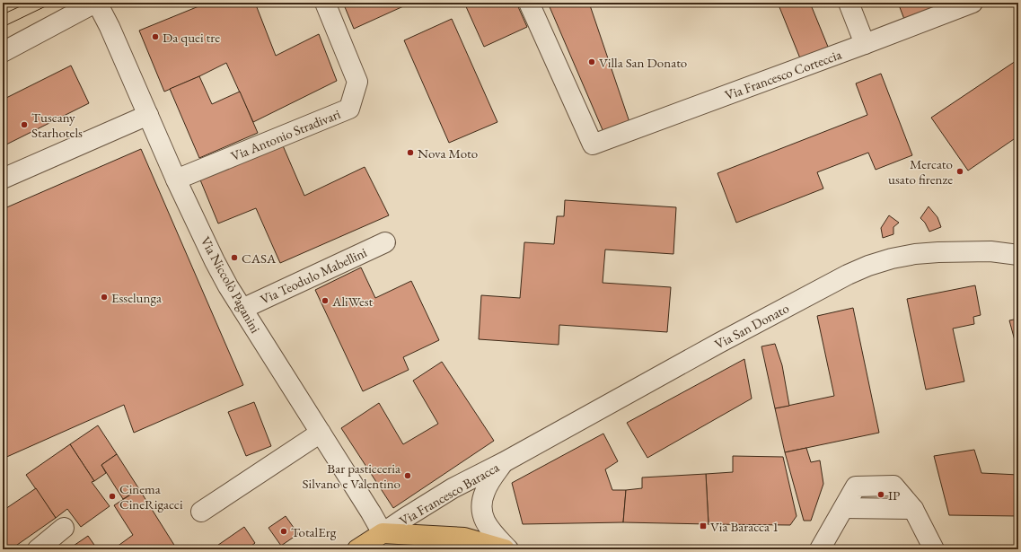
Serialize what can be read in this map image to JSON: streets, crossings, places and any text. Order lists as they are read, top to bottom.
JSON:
{
  "streets": {
    "main road": ["Via Francesco Baracca"],
    "street": [
      "Via Francesco Corteccia",
      "Via Antonio Stradivari",
      "Via Teodulo Mabellini",
      "Via Niccolò Paganini",
      "Via San Donato"
    ]
  },
  "crossings": [
    ["Via Antonio Stradivari", "Via Niccolò Paganini"],
    ["Via Teodulo Mabellini", "Via Niccolò Paganini"],
    ["Via Niccolò Paganini", "Via Francesco Baracca"],
    ["Via San Donato", "Via Francesco Baracca"]
  ],
  "places": {
    "other": [
      "Da quei tre",
      "Villa San Donato",
      "Tuscany Starhotels",
      "Nova Moto",
      "Mercato usato firenze",
      "CASA",
      "Esselunga",
      "AliWest",
      "Bar pasticceria Silvano e Valentino",
      "IP",
      "Cinema CineRigacci",
      "TotalErg"
    ],
    "transit": ["Via Baracca 1"]
  }
}
